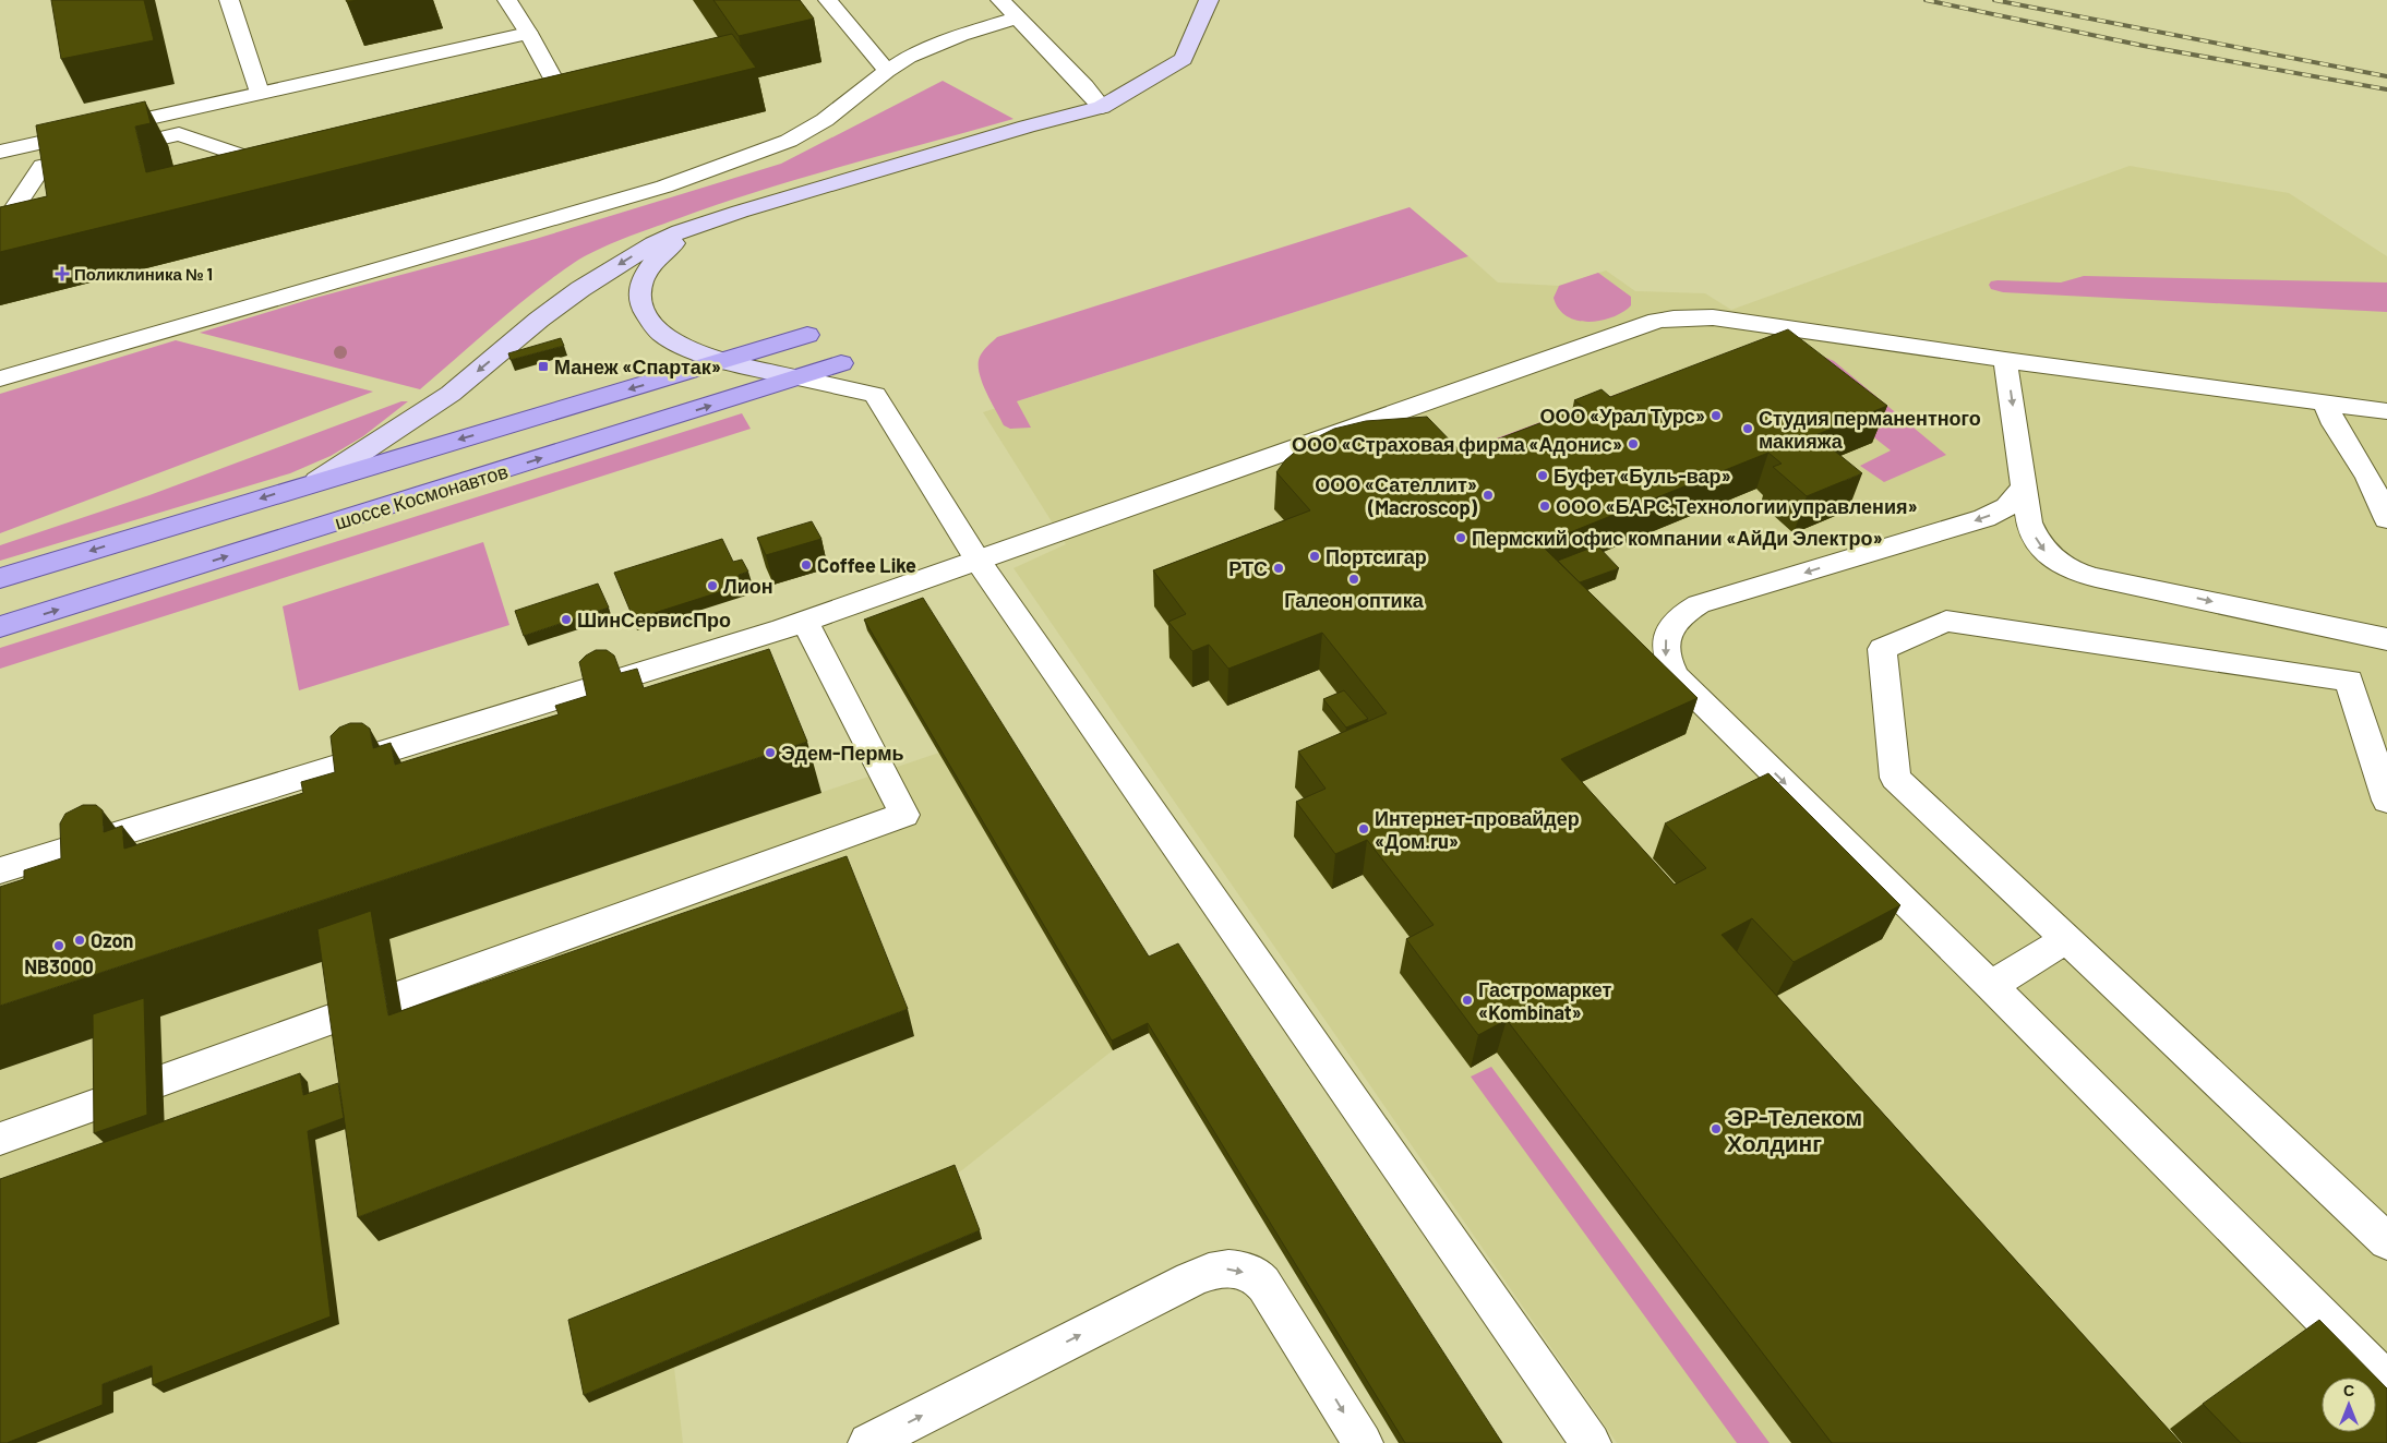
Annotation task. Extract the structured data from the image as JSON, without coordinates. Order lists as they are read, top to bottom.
{
  "streets": {
    "main road": ["шоссе Космонавтов"]
  },
  "places": {
    "health": ["Поликлиника № 1"],
    "transit": ["Манеж «Спартак»"],
    "other": [
      "ООО «Урал Турс»",
      "Студия перманентного макияжа",
      "ООО «Страховая фирма «Адонис»",
      "Буфет «Буль-вар»",
      "ООО «Сателлит» (Macroscop)",
      "ООО «БАРС.Технологии управления»",
      "Пермский офис компании «АйДи Электро»",
      "Портсигар",
      "Coffee Like",
      "РТС",
      "Галеон оптика",
      "Лион",
      "ШинСервисПро",
      "Эдем-Пермь",
      "Интернет-провайдер «Дом.ru»",
      "Ozon",
      "NB3000",
      "Гастромаркет «Kombinat»",
      "ЭР-Телеком Холдинг"
    ]
  },
  "north": "top"
}
